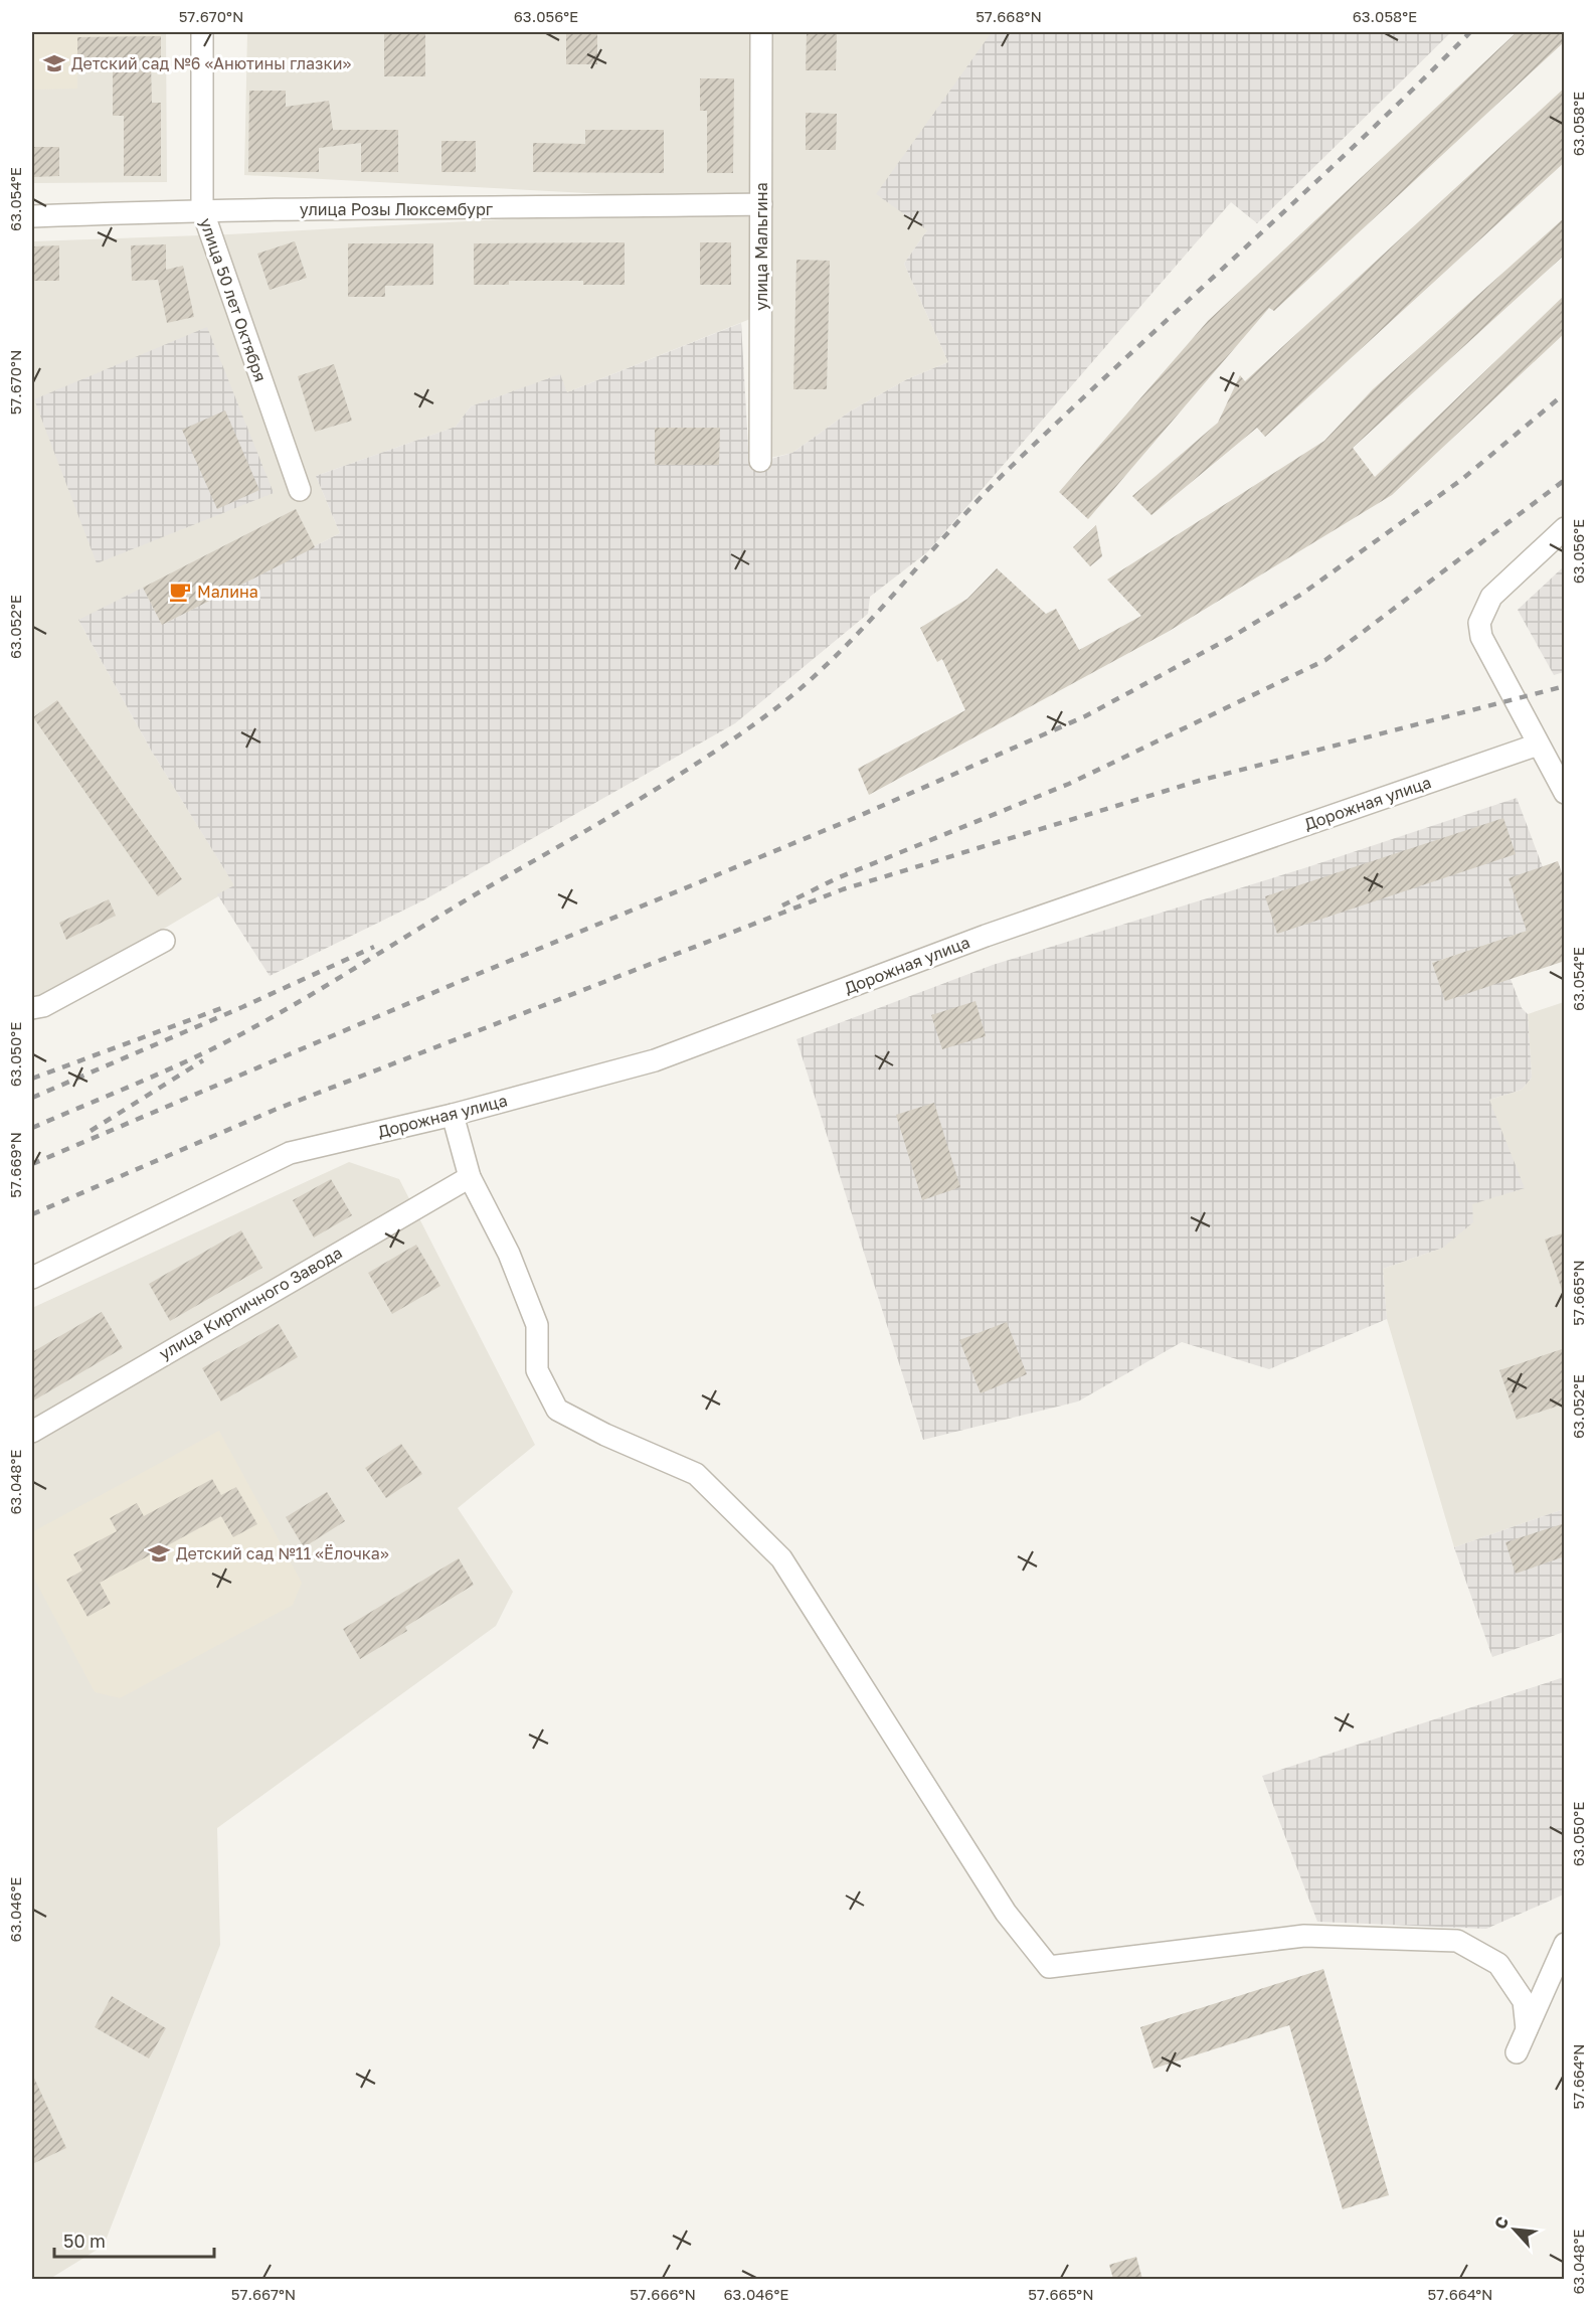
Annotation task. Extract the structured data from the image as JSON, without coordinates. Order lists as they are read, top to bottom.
{
  "streets": {
    "street": [
      "улица Розы Люксембург",
      "улица Мальгина",
      "улица 50 лет Октября",
      "Дорожная улица",
      "улица Кирпичного Завода"
    ]
  },
  "crossings": [
    ["улица Розы Люксембург", "улица Мальгина"],
    ["улица Розы Люксембург", "улица 50 лет Октября"]
  ],
  "places": {
    "school or university": ["Детский сад №6 «Анютины глазки»", "Детский сад №11 «Ёлочка»"],
    "cafe": ["Малина"]
  },
  "scale_bar": "50 m",
  "north": "top left",
  "coordinates": [
    "57.670°N",
    "63.056°E",
    "57.668°N",
    "63.058°E",
    "63.054°E",
    "63.052°E",
    "63.050°E",
    "57.669°N",
    "57.665°N",
    "63.048°E",
    "63.046°E",
    "57.664°N",
    "57.667°N",
    "57.666°N"
  ]
}
